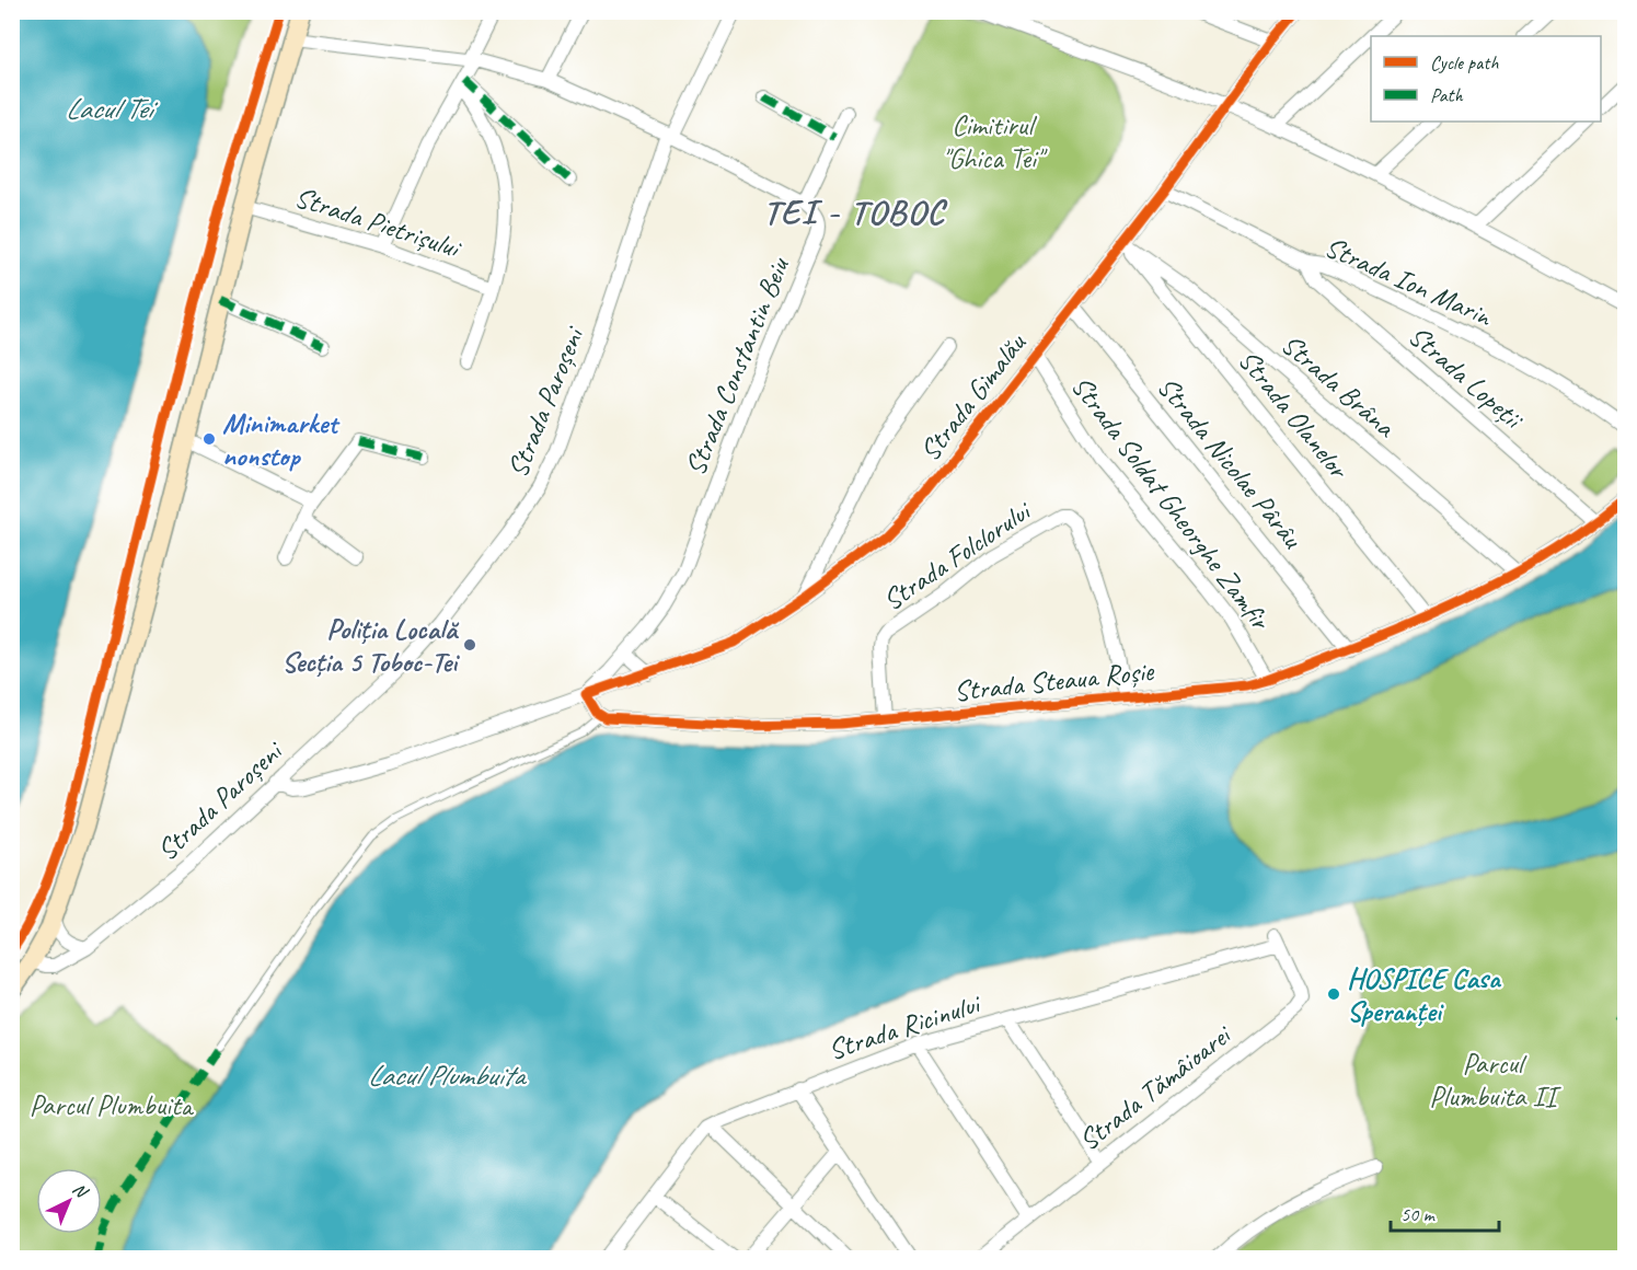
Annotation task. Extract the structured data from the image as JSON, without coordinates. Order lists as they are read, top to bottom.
{
  "streets": {
    "street": [
      "Strada Pietrișului",
      "Strada Ion Marin",
      "Strada Constantin Beiu",
      "Strada Lopeții",
      "Strada Brâna",
      "Strada Gimalău",
      "Strada Paroșeni",
      "Strada Olanelor",
      "Strada Nicolae Pârâu",
      "Strada Soldat Gheorghe Zamfir",
      "Strada Folclorului",
      "Strada Steaua Roșie",
      "Strada Ricinului",
      "Strada Tămâioarei"
    ]
  },
  "crossings": [
    ["Strada Ion Marin", "Strada Lopeții"],
    ["Strada Ion Marin", "Strada Gimalău"],
    ["Strada Constantin Beiu", "Strada Gimalău"],
    ["Strada Constantin Beiu", "Strada Paroșeni"],
    ["Strada Lopeții", "Strada Steaua Roșie"],
    ["Strada Brâna", "Strada Gimalău"],
    ["Strada Brâna", "Strada Olanelor"],
    ["Strada Brâna", "Strada Steaua Roșie"],
    ["Strada Gimalău", "Strada Olanelor"],
    ["Strada Gimalău", "Strada Nicolae Pârâu"],
    ["Strada Gimalău", "Strada Soldat Gheorghe Zamfir"],
    ["Strada Olanelor", "Strada Steaua Roșie"],
    ["Strada Nicolae Pârâu", "Strada Steaua Roșie"],
    ["Strada Soldat Gheorghe Zamfir", "Strada Steaua Roșie"],
    ["Strada Folclorului", "Strada Steaua Roșie"],
    ["Strada Ricinului", "Strada Tămâioarei"]
  ],
  "districts": ["TEI - TOBOC"],
  "water": ["Lacul Tei", "Lacul Plumbuita"],
  "parks": ["Cimitirul \"Ghica Tei\"", "Parcul Plumbuita II", "Parcul Plumbuita"],
  "places": ["Minimarket nonstop", "Poliția Locală Secția 5 Toboc-Tei", "HOSPICE Casa Speranței"],
  "legend": ["Cycle path", "Path"],
  "scale_bar": "50 m",
  "north": "top right"
}
